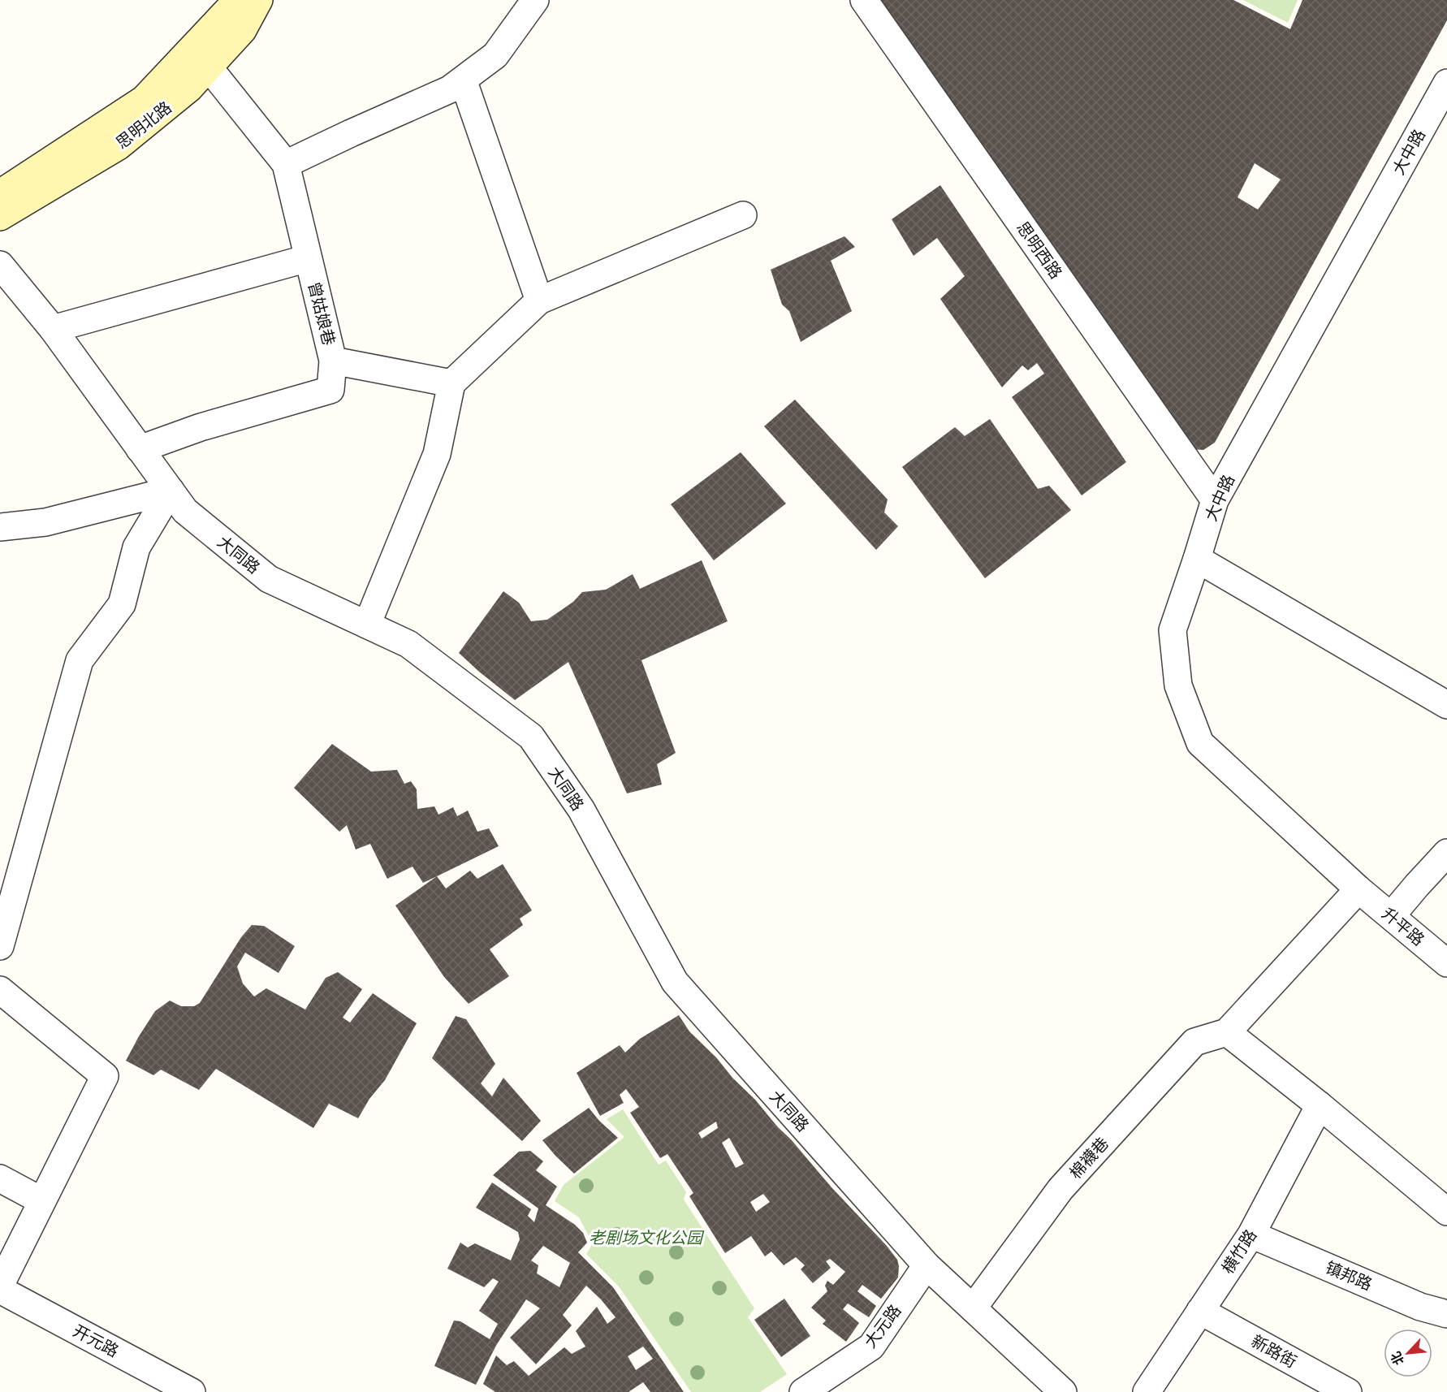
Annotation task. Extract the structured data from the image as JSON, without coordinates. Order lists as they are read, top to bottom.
{
  "streets": {
    "main road": ["思明北路"],
    "street": [
      "大中路",
      "思明西路",
      "曾姑娘巷",
      "大同路",
      "升平路",
      "棉襪巷",
      "横竹路",
      "镇邦路",
      "大元路",
      "开元路",
      "新路街"
    ]
  },
  "crossings": [
    ["思明北路", "曾姑娘巷"],
    ["大中路", "思明西路"],
    ["大中路", "升平路"],
    ["曾姑娘巷", "大同路"],
    ["大同路", "棉襪巷"],
    ["大同路", "大元路"],
    ["横竹路", "镇邦路"],
    ["横竹路", "新路街"]
  ],
  "parks": ["老剧场文化公园"],
  "north": "bottom left"
}
